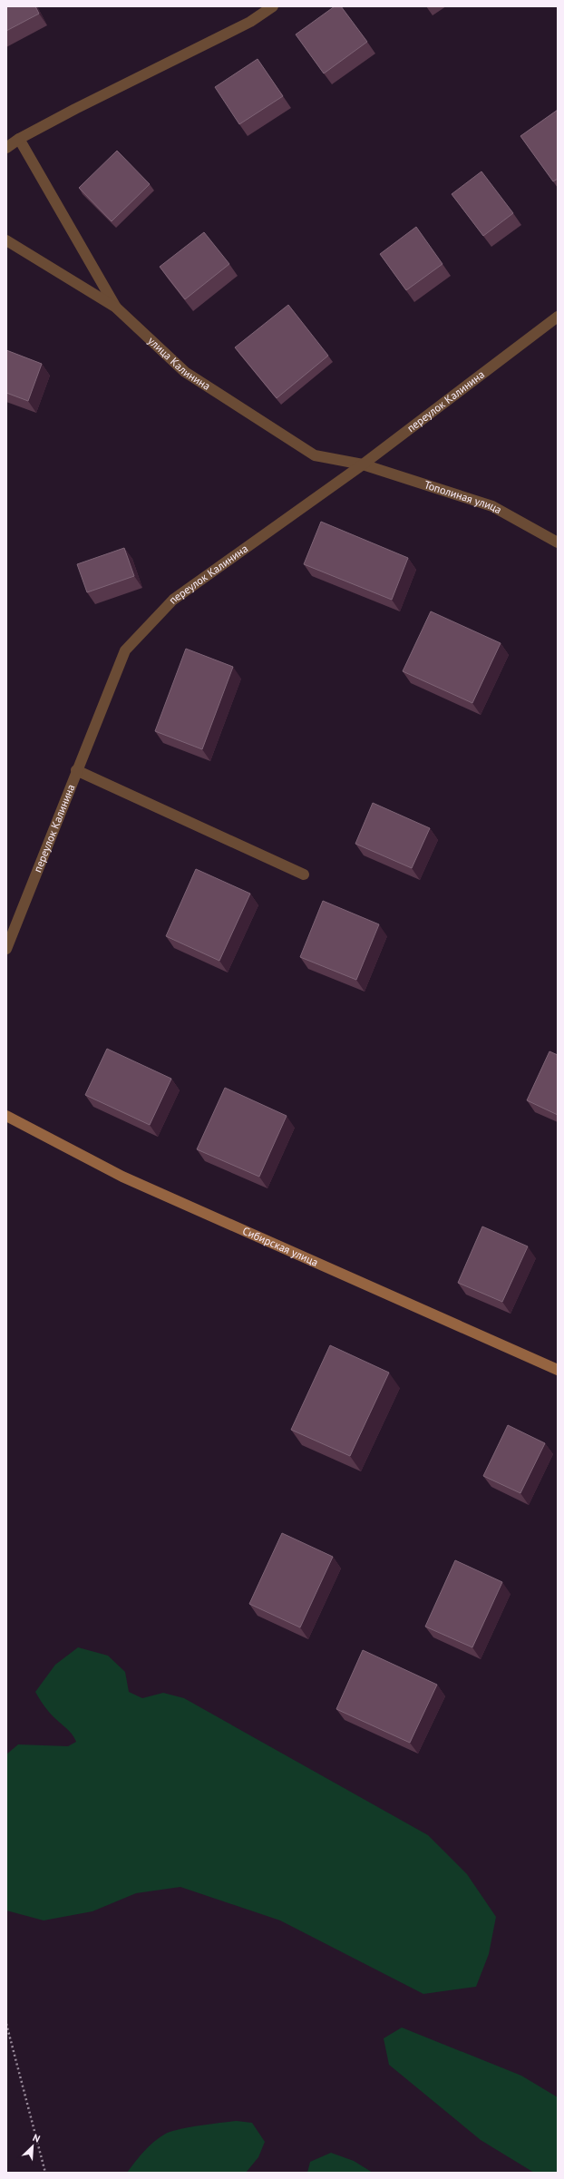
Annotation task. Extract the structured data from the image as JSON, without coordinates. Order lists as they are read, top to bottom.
{
  "streets": {
    "street": [
      "улица Калинина",
      "переулок Калинина",
      "Тополиная улица",
      "Сибирская улица"
    ]
  },
  "crossings": [
    ["улица Калинина", "переулок Калинина"],
    ["улица Калинина", "Тополиная улица"],
    ["переулок Калинина", "Тополиная улица"]
  ],
  "north": "top right"
}
